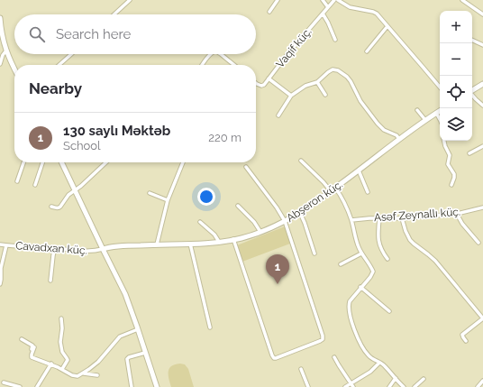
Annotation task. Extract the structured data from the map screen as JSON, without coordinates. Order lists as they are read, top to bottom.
{
  "streets": {
    "main road": ["Abşeron küç."],
    "street": ["Vaqif küç.", "Asəf Zeynallı küç.", "Cavadxan küç."]
  },
  "crossings": [
    ["Abşeron küç.", "Cavadxan küç."]
  ],
  "page": {
    "map_buttons": ["+", "−"],
    "search": "Search here",
    "heading": "Nearby",
    "list": [
      {
        "mark": "1",
        "name": "130 saylı Məktəb",
        "note": "School",
        "value": "220 m"
      }
    ],
    "pins": "1"
  }
}
